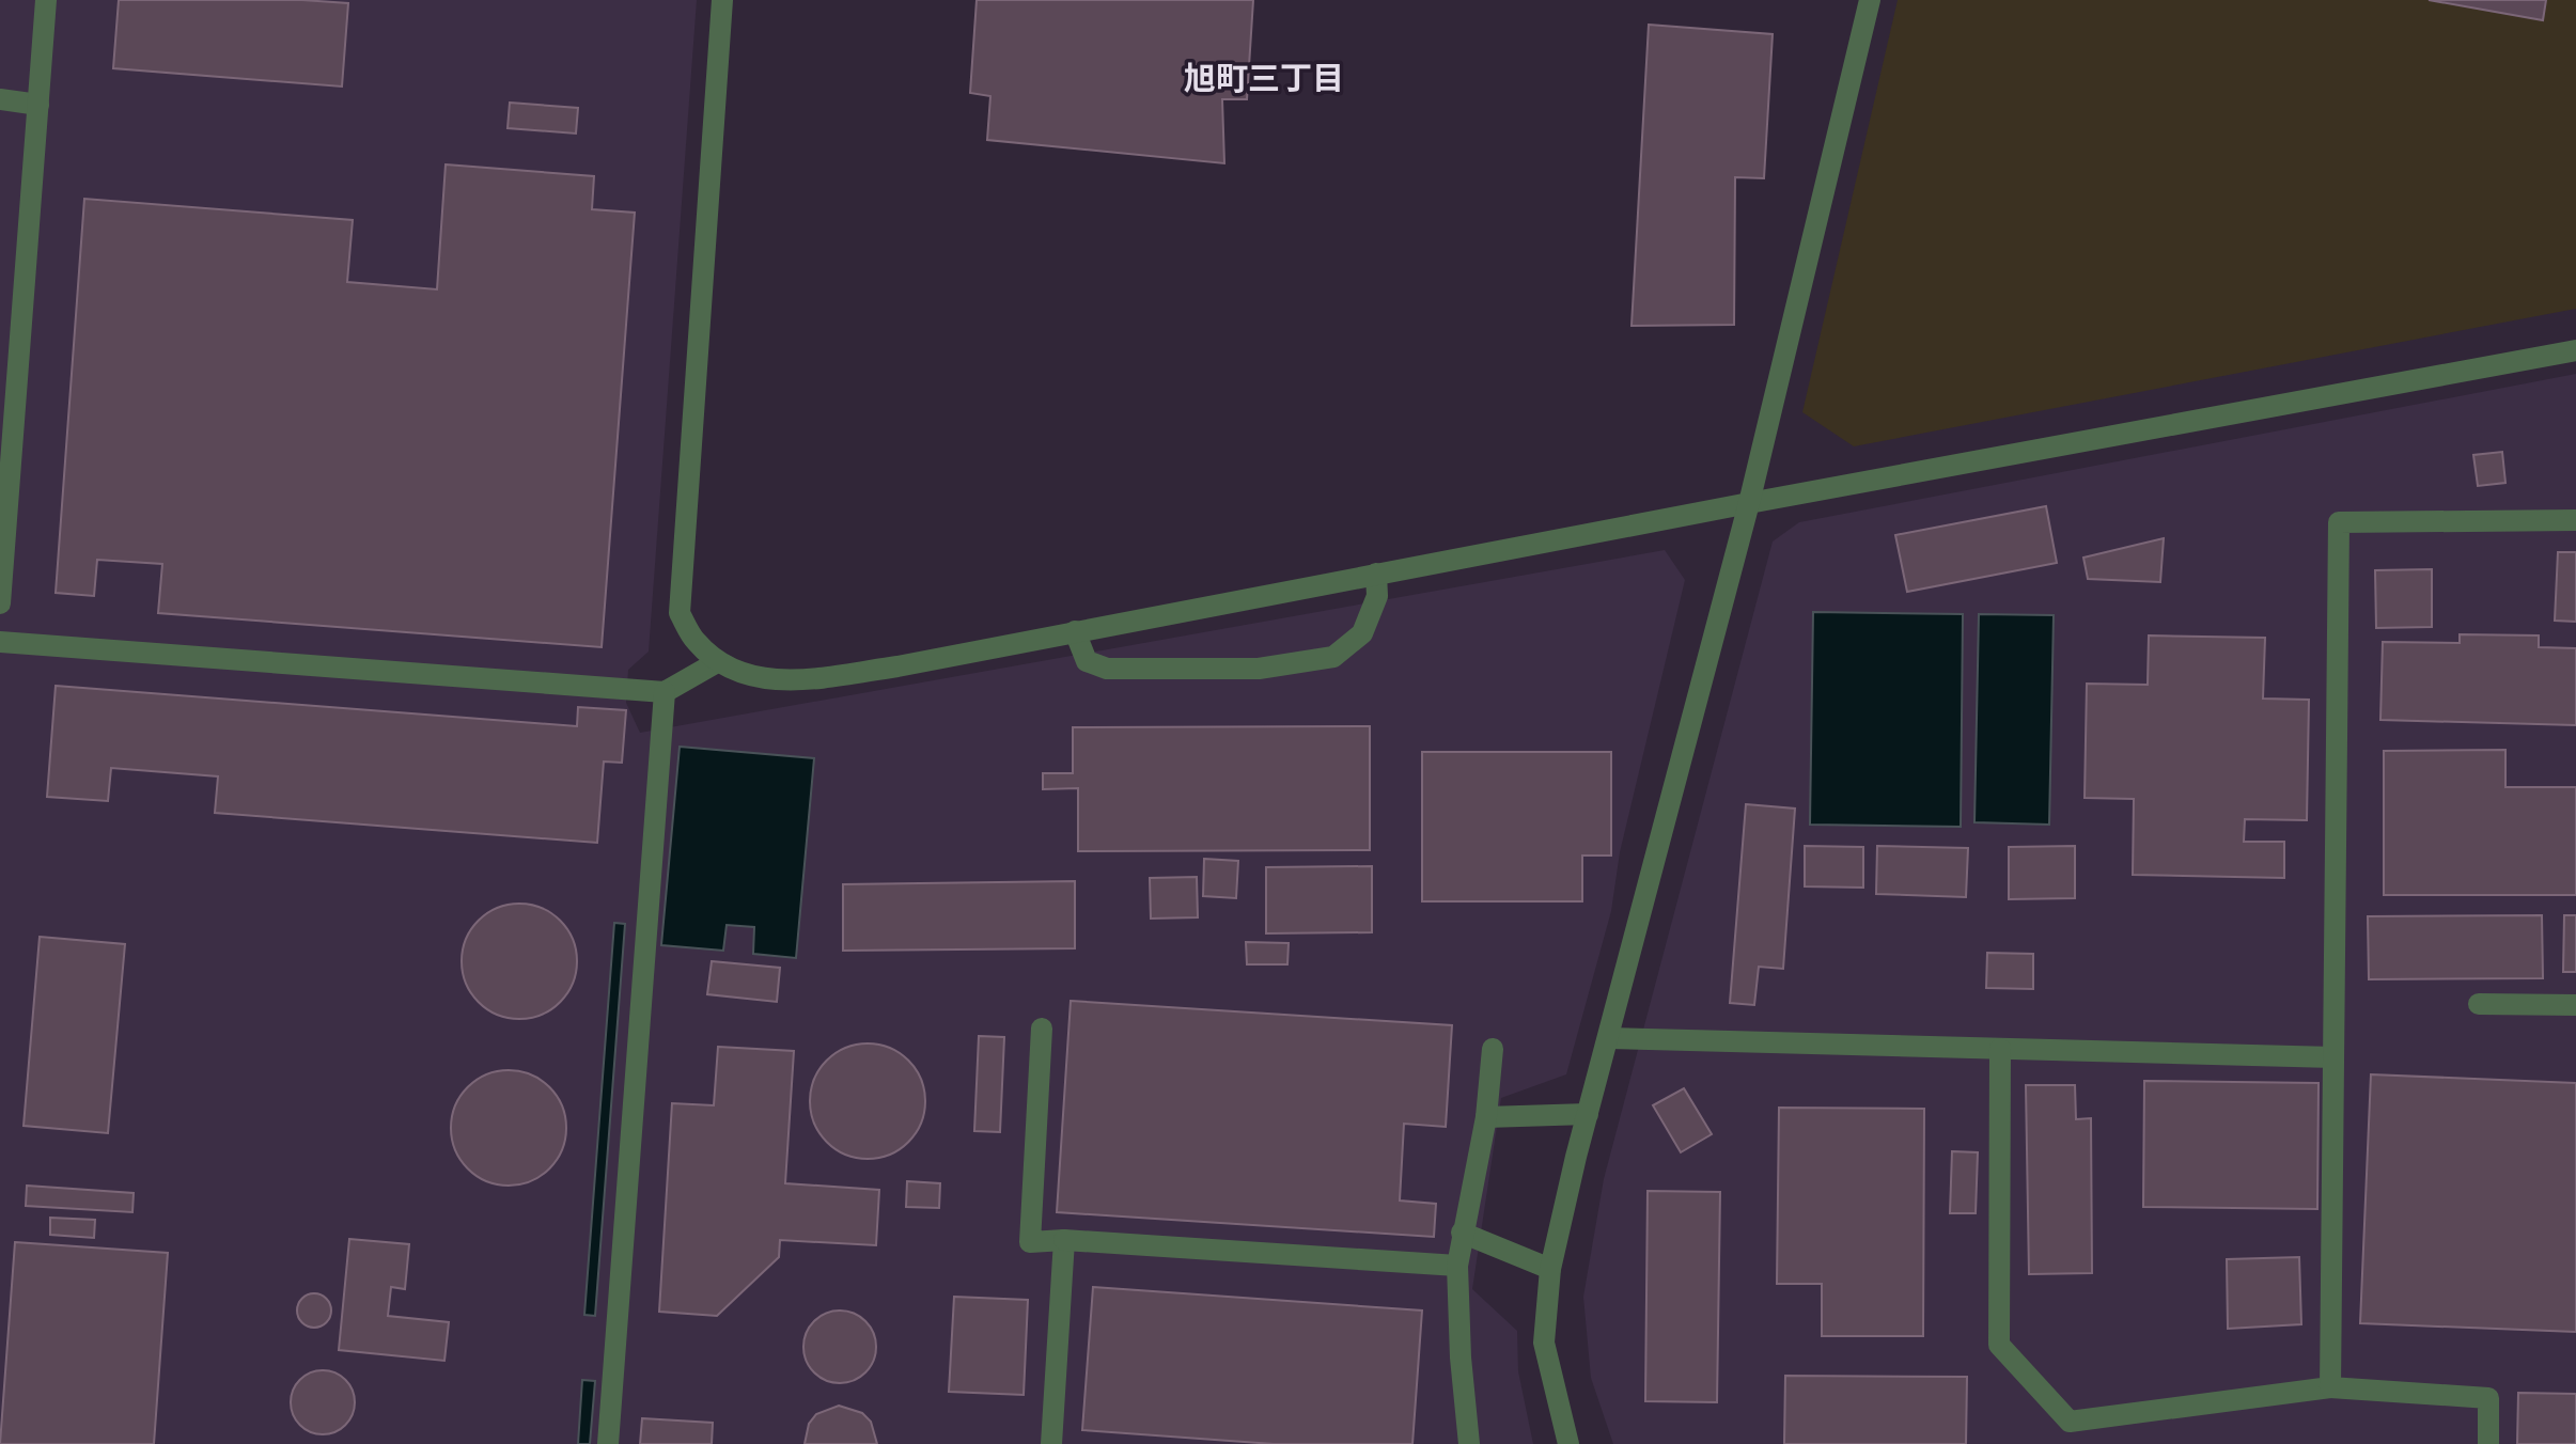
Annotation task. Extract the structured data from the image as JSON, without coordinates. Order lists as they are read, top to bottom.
{
  "districts": ["旭町三丁目"]
}
